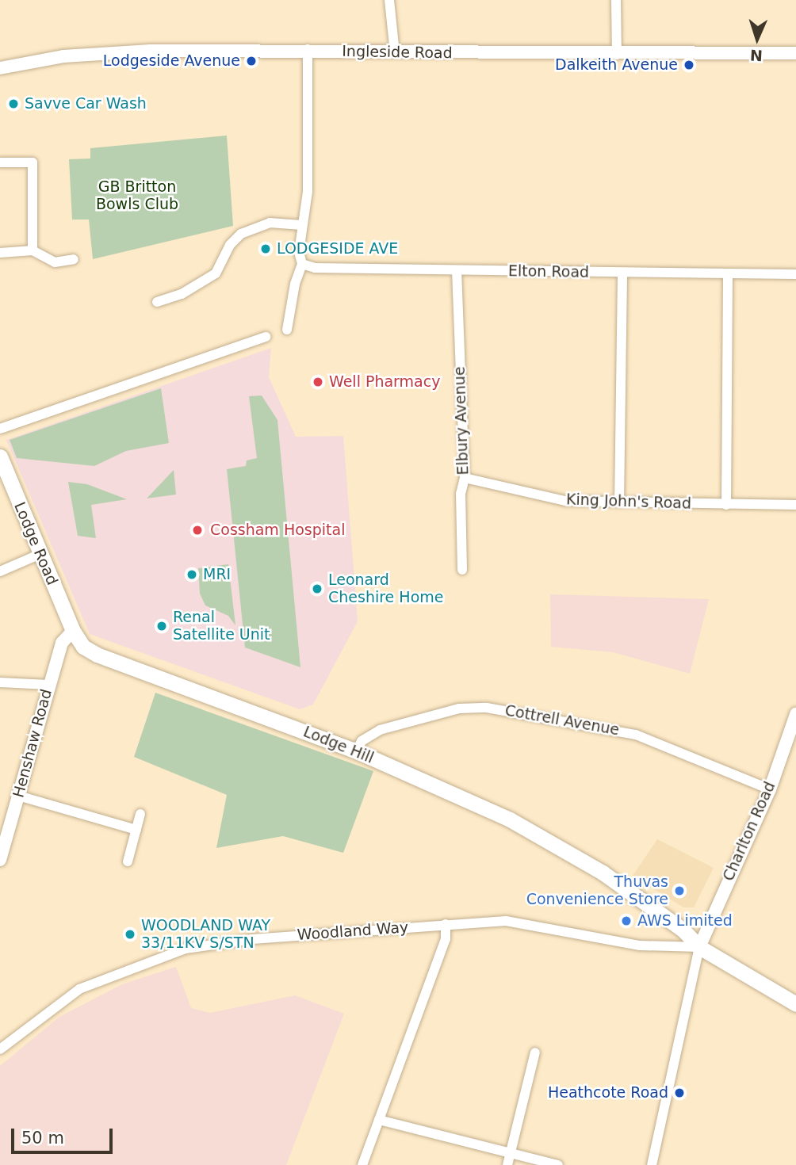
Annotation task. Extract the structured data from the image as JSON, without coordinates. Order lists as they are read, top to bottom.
{
  "streets": {
    "main road": ["Lodge Road", "Lodge Hill"],
    "street": [
      "Ingleside Road",
      "Elton Road",
      "Elbury Avenue",
      "King John's Road",
      "Cottrell Avenue",
      "Henshaw Road",
      "Charlton Road",
      "Woodland Way"
    ]
  },
  "crossings": [
    ["Elton Road", "Elbury Avenue"],
    ["Elbury Avenue", "King John's Road"],
    ["Lodge Road", "Henshaw Road"],
    ["Lodge Road", "Lodge Hill"],
    ["Cottrell Avenue", "Lodge Hill"],
    ["Cottrell Avenue", "Charlton Road"],
    ["Henshaw Road", "Lodge Hill"],
    ["Lodge Hill", "Charlton Road"],
    ["Lodge Hill", "Woodland Way"],
    ["Charlton Road", "Woodland Way"]
  ],
  "parks": ["GB Britton Bowls Club"],
  "places": [
    "Lodgeside Avenue",
    "Dalkeith Avenue",
    "Savve Car Wash",
    "LODGESIDE AVE",
    "Well Pharmacy",
    "Cossham Hospital",
    "MRI",
    "Leonard Cheshire Home",
    "Renal Satellite Unit",
    "Thuvas Convenience Store",
    "AWS Limited",
    "WOODLAND WAY 33/11KV S/STN",
    "Heathcote Road"
  ],
  "scale_bar": "50 m",
  "north": "bottom"
}
